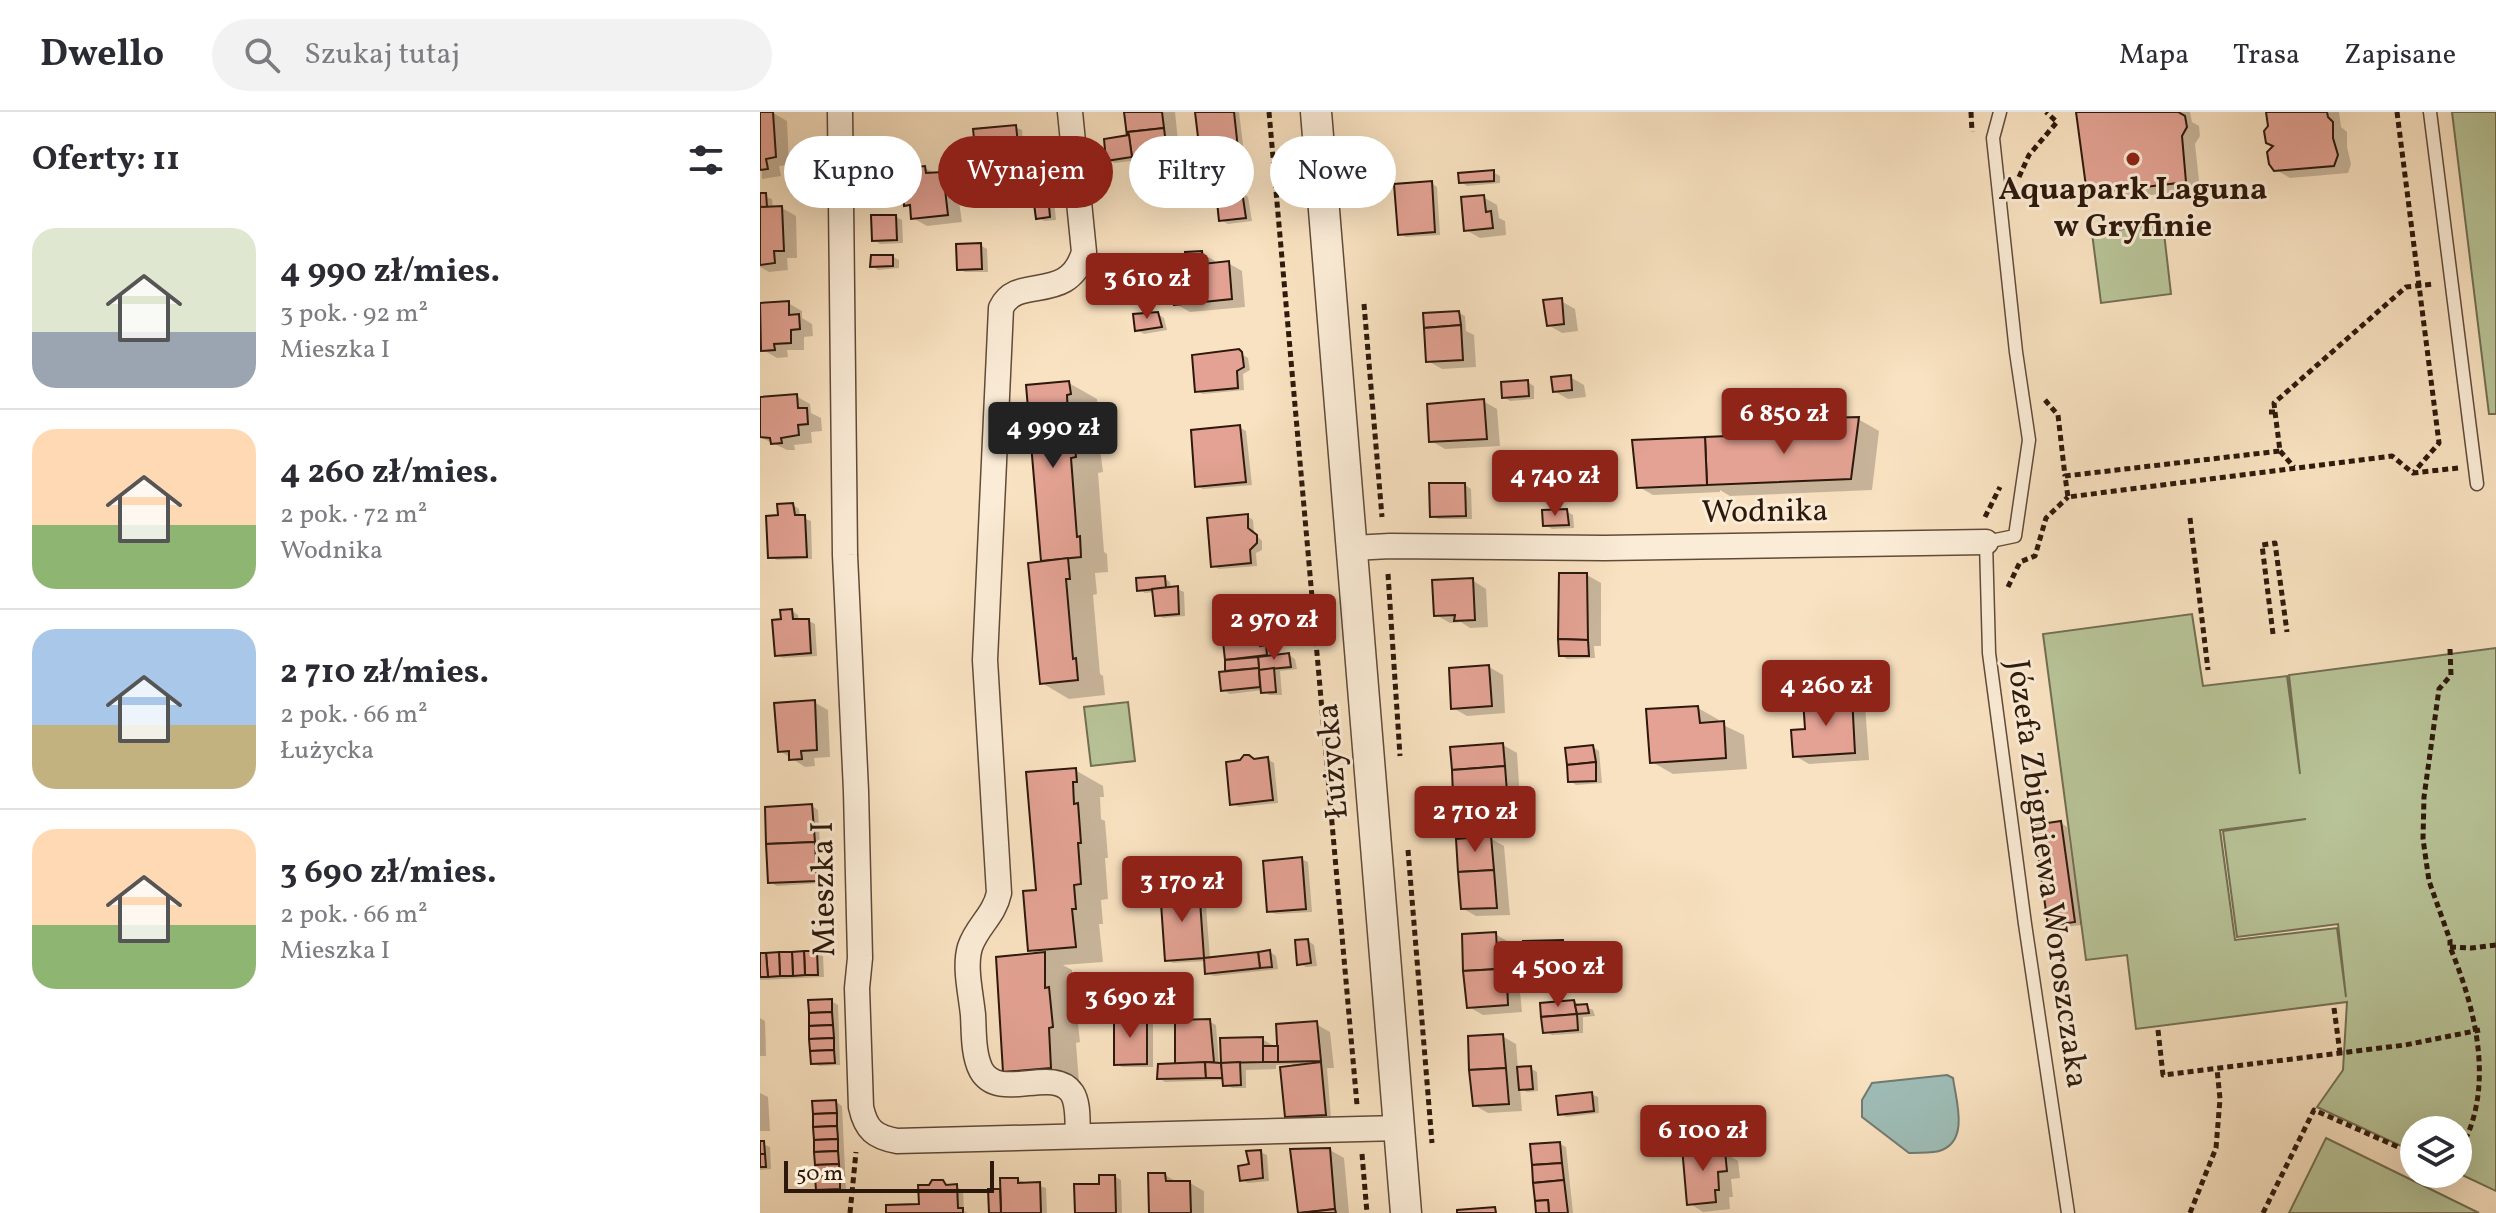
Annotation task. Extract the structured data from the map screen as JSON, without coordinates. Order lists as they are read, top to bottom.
{
  "streets": {
    "street": ["Wodnika", "Łużycka", "Mieszka I"],
    "lane": ["Józefa Zbigniewa Woroszczaka"]
  },
  "crossings": [
    ["Wodnika", "Łużycka"],
    ["Wodnika", "Józefa Zbigniewa Woroszczaka"],
    ["Łużycka", "Mieszka I"]
  ],
  "places": ["Aquapark Laguna w Gryfinie"],
  "scale_bar": "50 m",
  "page": {
    "header": "Dwello",
    "search": "Szukaj tutaj",
    "nav": ["Mapa", "Trasa", "Zapisane"],
    "heading": "Oferty: 11",
    "chip": [
      "Kupno",
      "Wynajem",
      "Filtry",
      "Nowe"
    ],
    "list": [
      {
        "name": "4 990 zł/mies.",
        "note": "3 pok. · 92 m² · Mieszka I"
      },
      {
        "name": "4 260 zł/mies.",
        "note": "2 pok. · 72 m² · Wodnika"
      },
      {
        "name": "2 710 zł/mies.",
        "note": "2 pok. · 66 m² · Łużycka"
      },
      {
        "name": "3 690 zł/mies.",
        "note": "2 pok. · 66 m² · Mieszka I"
      }
    ],
    "price": [
      "3 610 zł",
      "6 850 zł",
      "4 990 zł",
      "4 740 zł",
      "2 970 zł",
      "4 260 zł",
      "2 710 zł",
      "3 170 zł",
      "4 500 zł",
      "3 690 zł",
      "6 100 zł"
    ],
    "scale": "50 m"
  }
}
